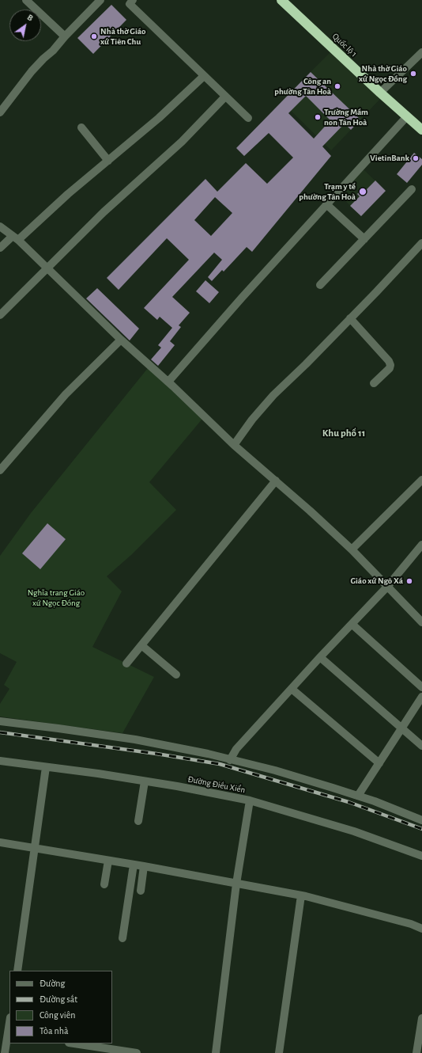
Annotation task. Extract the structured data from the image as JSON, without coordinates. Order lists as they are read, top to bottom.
{
  "streets": {
    "highway": ["Quốc lộ 1"],
    "street": ["Đường Điều Xiển"]
  },
  "districts": ["Khu phố 11"],
  "parks": ["Nghĩa trang Giáo xứ Ngọc Đồng"],
  "places": [
    "Nhà thờ Giáo xứ Tiên Chu",
    "Nhà thờ Giáo xứ Ngọc Đồng",
    "Công an phường Tân Hoà",
    "Trường Mầm non Tân Hoà",
    "VietinBank",
    "Trạm y tế phường Tân Hoà",
    "Giáo xứ Ngô Xá"
  ],
  "legend": [
    "Đường",
    "Đường sắt",
    "Công viên",
    "Tòa nhà"
  ],
  "north": "top right"
}
